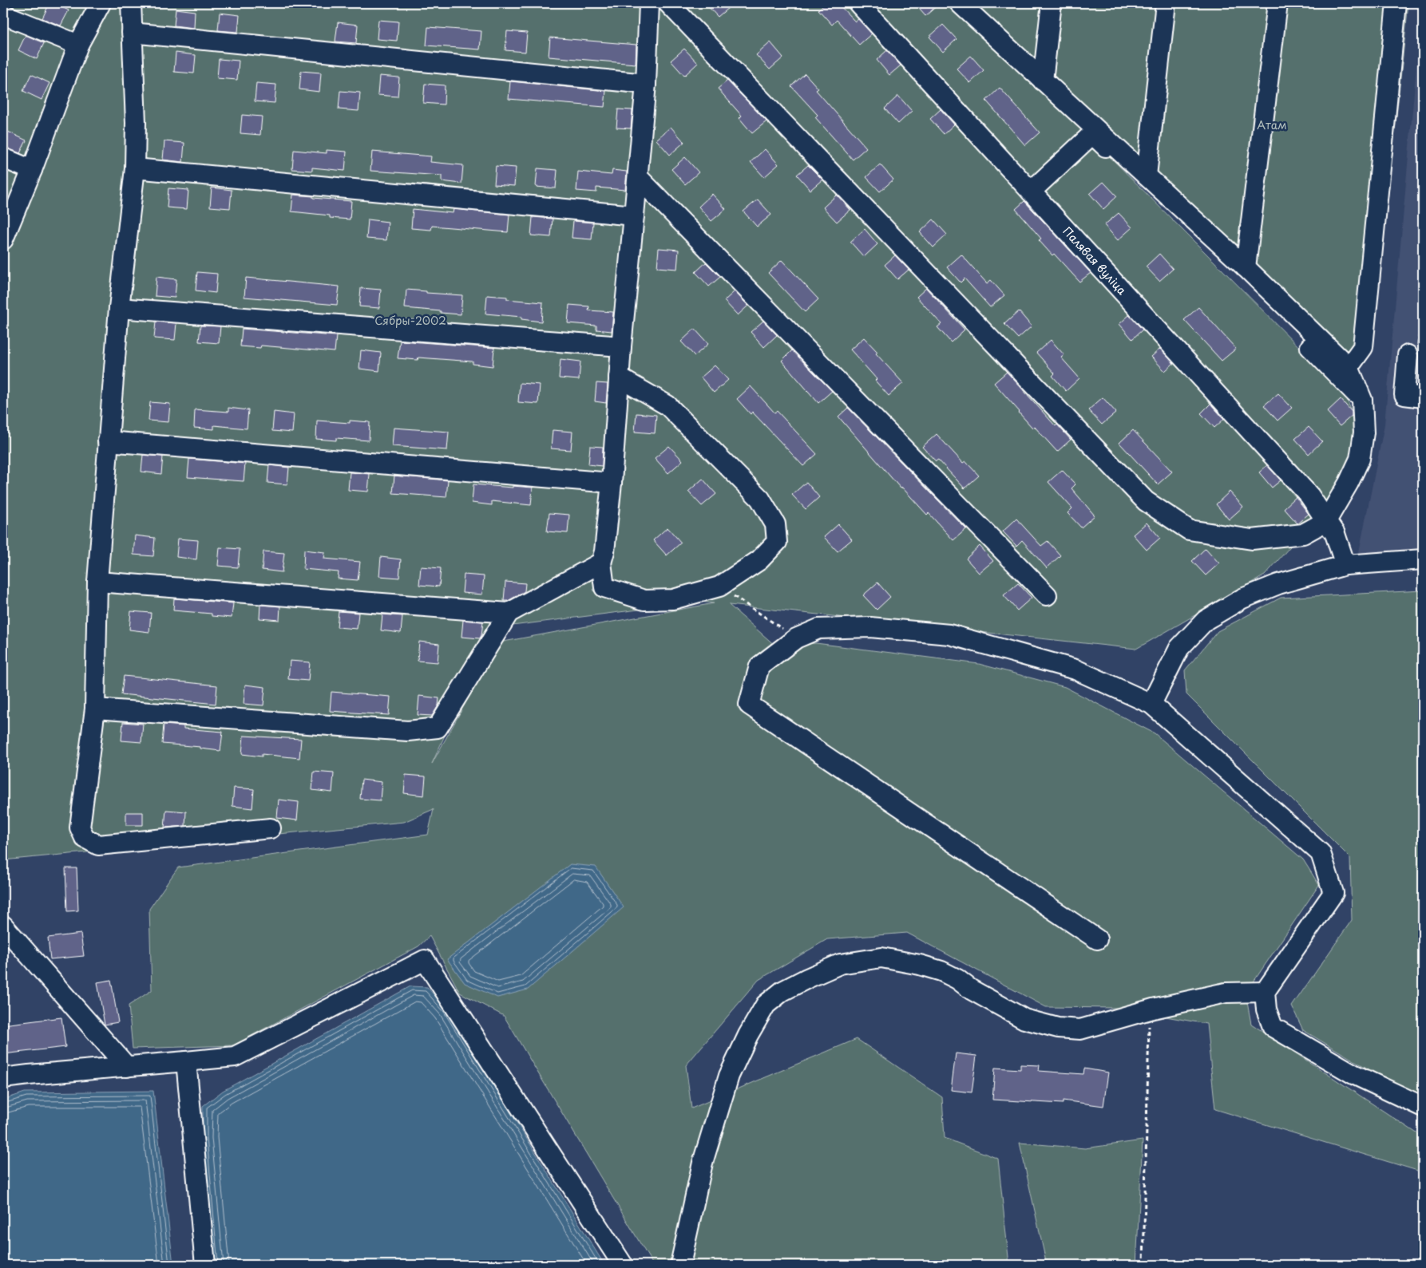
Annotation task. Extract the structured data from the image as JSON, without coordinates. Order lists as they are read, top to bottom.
{
  "streets": {
    "street": ["Палявая вуліца"]
  },
  "parks": ["Атам", "Сябры-2002"]
}
